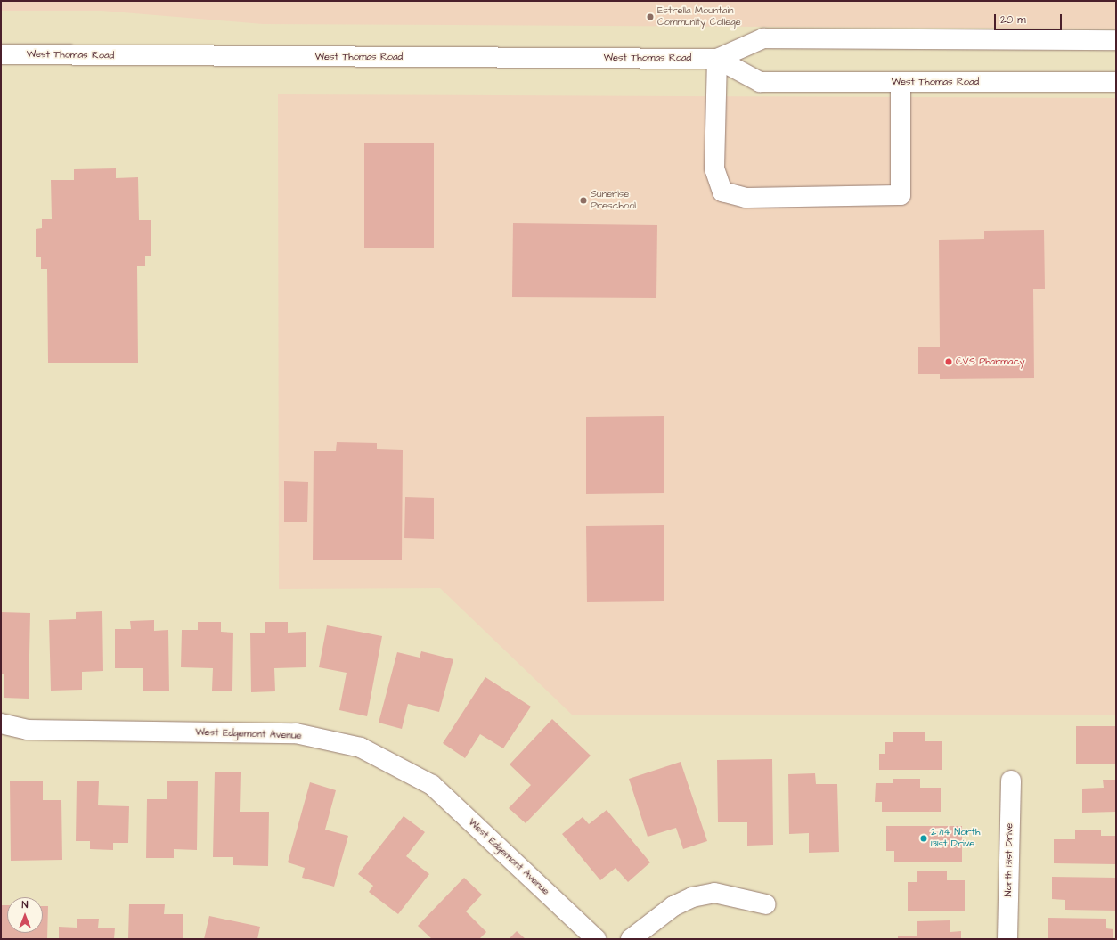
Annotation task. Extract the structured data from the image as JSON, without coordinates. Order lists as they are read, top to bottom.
{
  "streets": {
    "main road": ["West Thomas Road", "West Edgemont Avenue", "North 131st Drive"]
  },
  "places": [
    "Estrella Mountain Community College",
    "Sunerise Preschool",
    "CVS Pharmacy",
    "2714 North 131st Drive"
  ],
  "scale_bar": "20 m",
  "north": "top"
}
